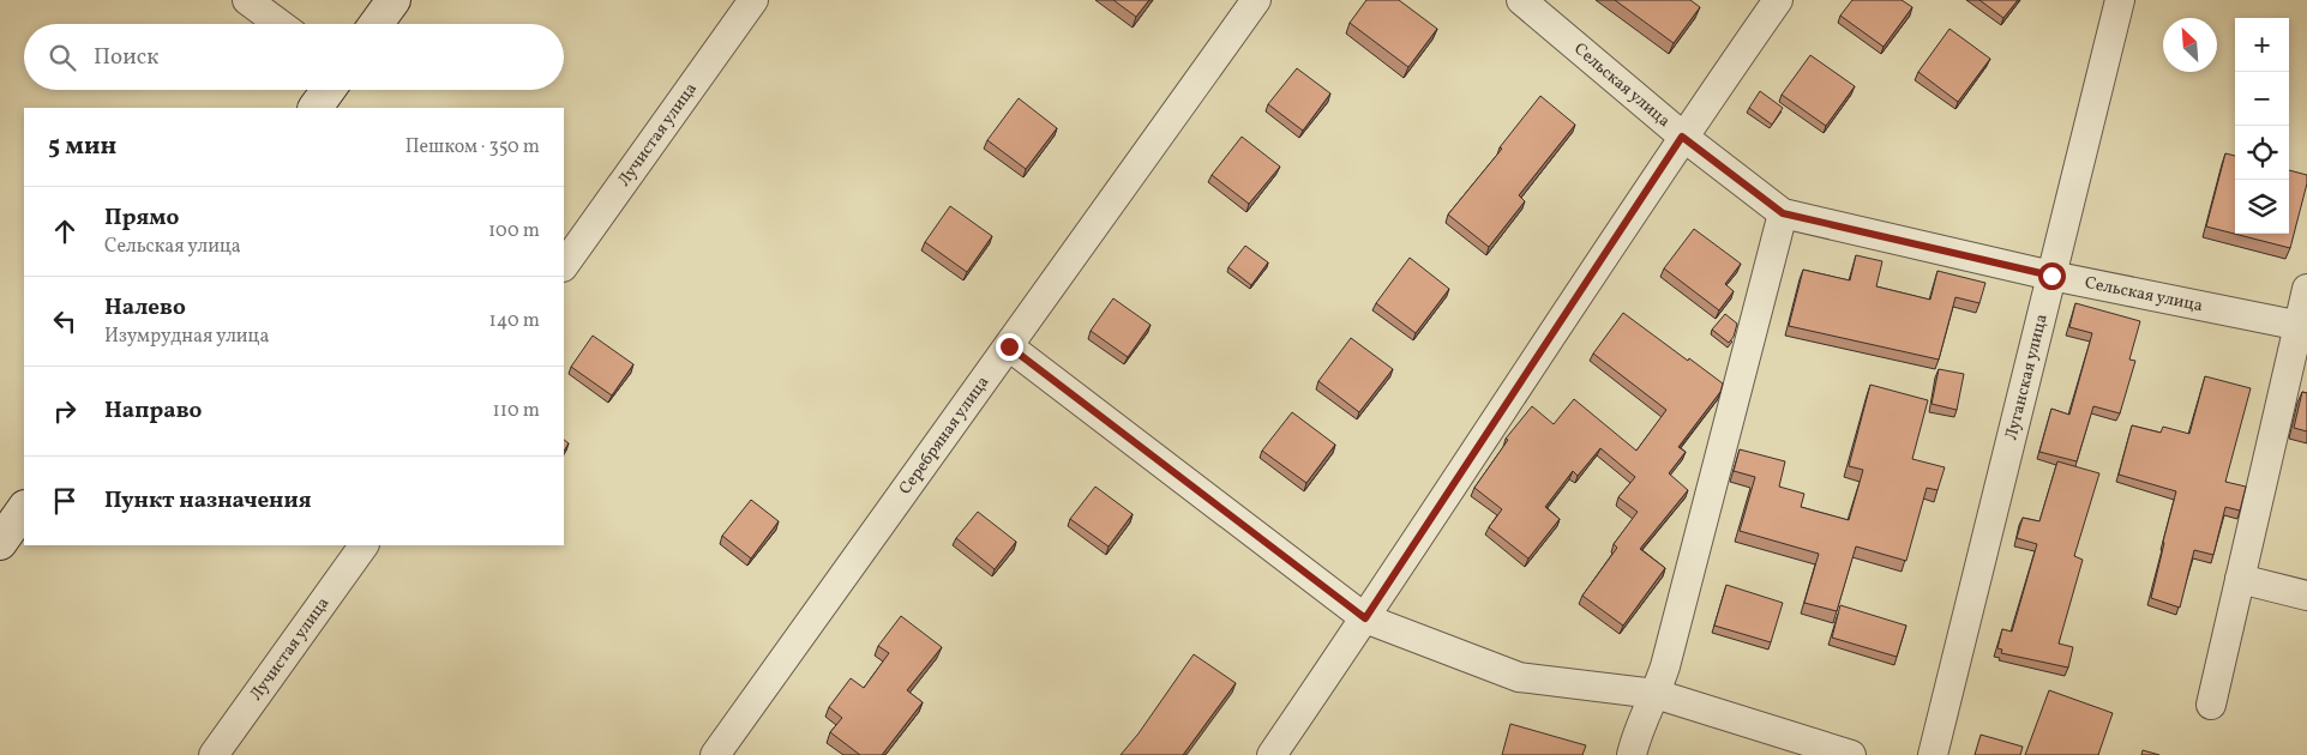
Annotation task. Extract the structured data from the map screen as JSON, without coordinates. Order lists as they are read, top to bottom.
{
  "streets": {
    "street": [
      "Сельская улица",
      "Лучистая улица",
      "Луганская улица",
      "Серебряная улица"
    ]
  },
  "crossings": [
    ["Сельская улица", "Луганская улица"]
  ],
  "north": "top left",
  "page": {
    "map_buttons": ["+", "−"],
    "search": "Поиск",
    "heading": ["5 мин", "Пешком · 350 m"],
    "list": [
      ["Прямо", "Сельская улица", "100 m"],
      ["Налево", "Изумрудная улица", "140 m"],
      ["Направо", "110 m"],
      "Пункт назначения"
    ]
  }
}
